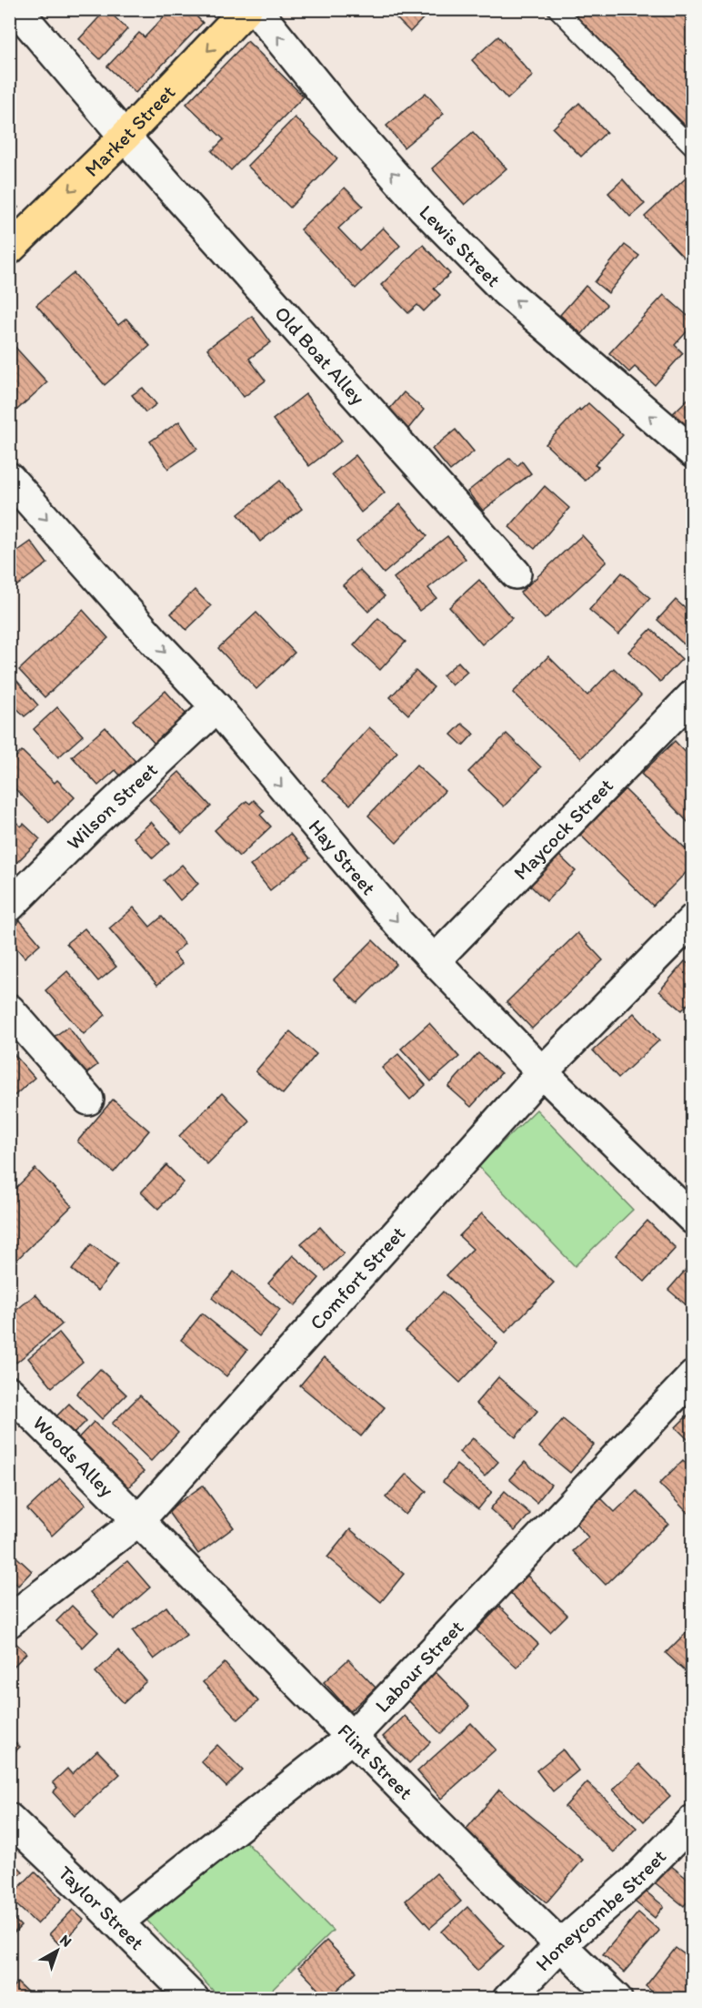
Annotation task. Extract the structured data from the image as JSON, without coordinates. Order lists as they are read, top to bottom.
{
  "streets": {
    "main road": ["Market Street"],
    "street": [
      "Lewis Street",
      "Old Boat Alley",
      "Wilson Street",
      "Maycock Street",
      "Hay Street",
      "Comfort Street",
      "Woods Alley",
      "Labour Street",
      "Flint Street",
      "Taylor Street",
      "Honeycombe Street"
    ]
  },
  "crossings": [
    ["Market Street", "Old Boat Alley"],
    ["Wilson Street", "Hay Street"],
    ["Maycock Street", "Hay Street"],
    ["Hay Street", "Comfort Street"],
    ["Comfort Street", "Woods Alley"],
    ["Comfort Street", "Flint Street"],
    ["Woods Alley", "Flint Street"],
    ["Labour Street", "Flint Street"],
    ["Labour Street", "Taylor Street"],
    ["Flint Street", "Honeycombe Street"]
  ],
  "one_way": ["Market Street", "Lewis Street", "Hay Street"],
  "north": "top right"
}
